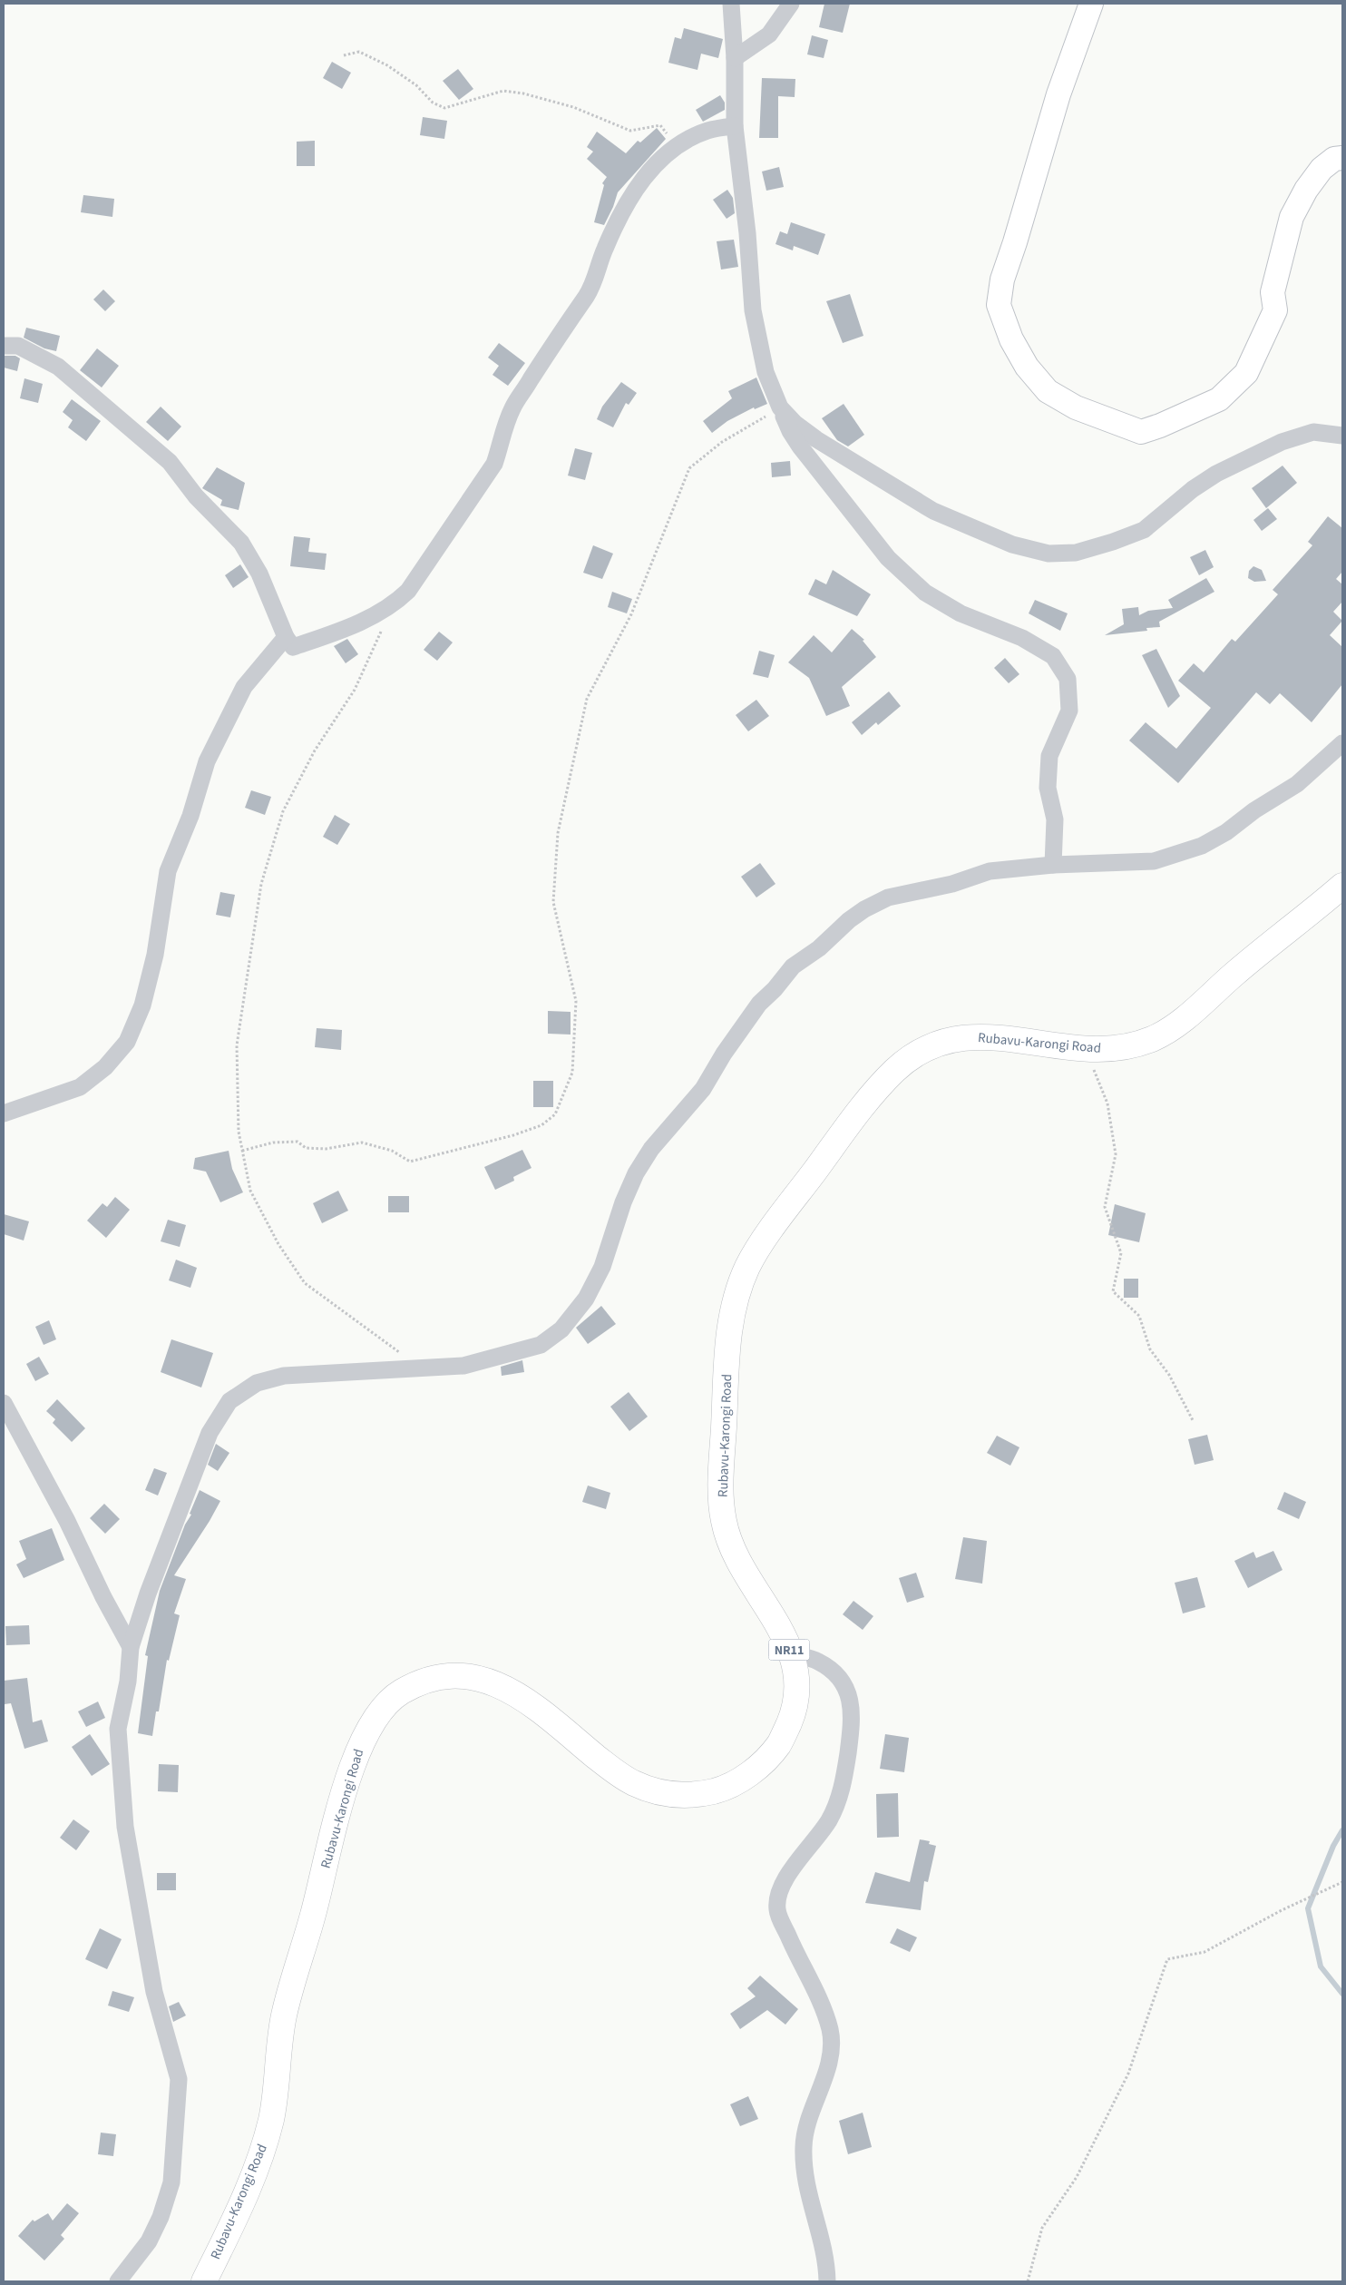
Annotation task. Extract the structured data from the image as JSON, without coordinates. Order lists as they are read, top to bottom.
{
  "streets": {
    "highway": ["Rubavu-Karongi Road", "NR11"]
  }
}
